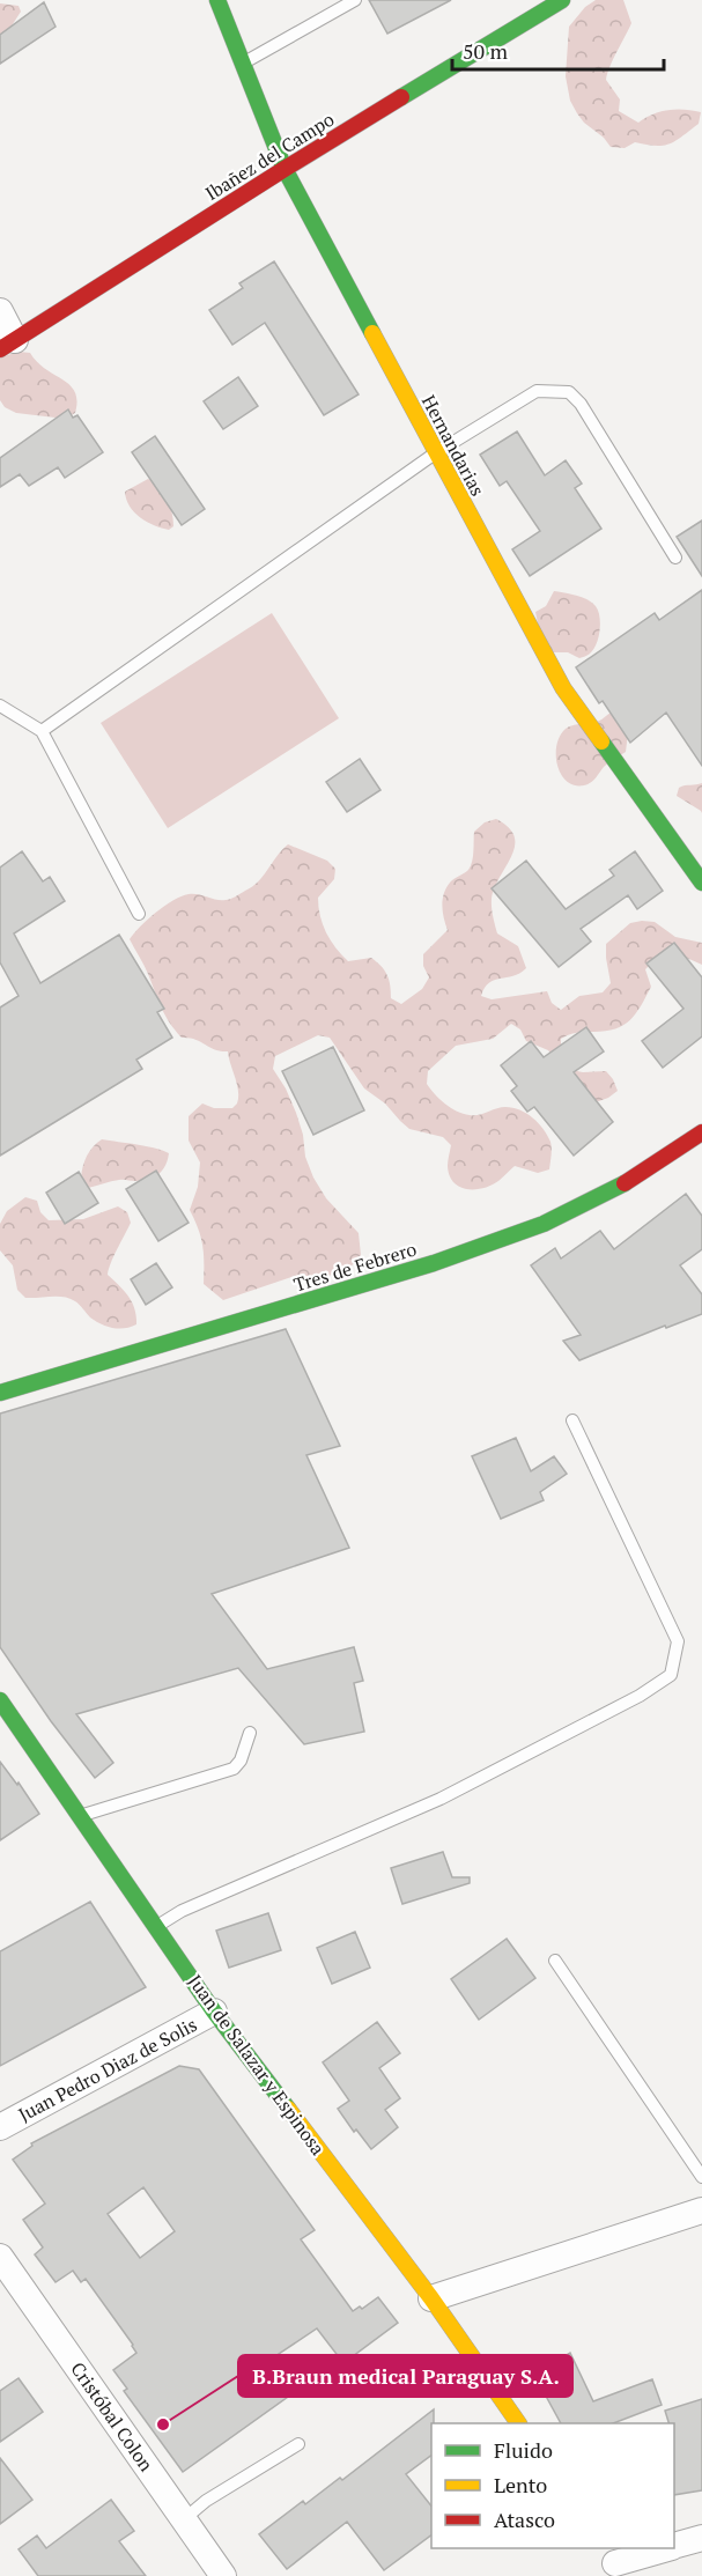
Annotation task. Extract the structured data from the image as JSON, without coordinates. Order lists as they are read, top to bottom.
{
  "streets": {
    "street": [
      "Ibañez del Campo",
      "Hernandarias",
      "Tres de Febrero",
      "Juan de Salazar y Espinosa",
      "Juan Pedro Diaz de Solis",
      "Cristóbal Colon"
    ]
  },
  "crossings": [
    ["Ibañez del Campo", "Hernandarias"],
    ["Juan de Salazar y Espinosa", "Juan Pedro Diaz de Solis"]
  ],
  "places": ["B.Braun medical Paraguay S.A."],
  "legend": ["Fluido", "Lento", "Atasco"],
  "scale_bar": "50 m"
}
